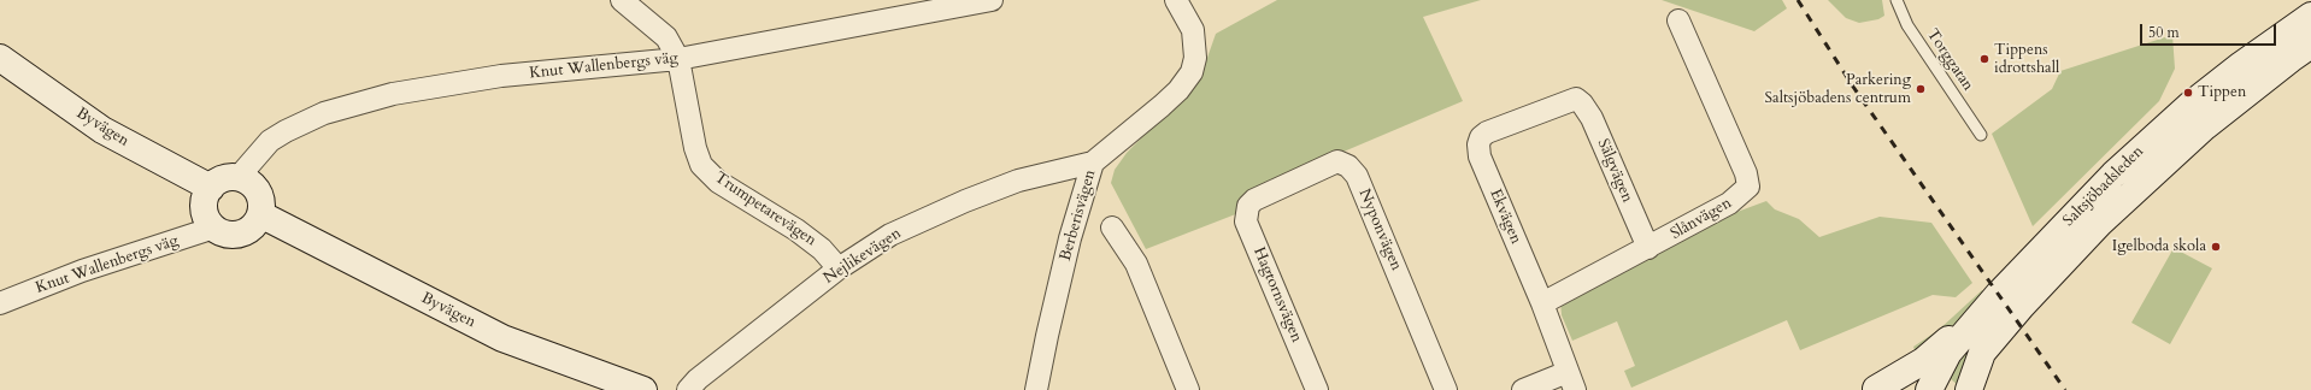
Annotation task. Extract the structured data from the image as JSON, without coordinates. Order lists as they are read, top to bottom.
{
  "streets": {
    "main road": ["Byvägen", "Saltsjöbadsleden"],
    "street": [
      "Knut Wallenbergs väg",
      "Sälgvägen",
      "Trumpetarevägen",
      "Berberisvägen",
      "Ekvägen",
      "Slånvägen",
      "Nyponvägen",
      "Nejlikevägen",
      "Hagtornsvägen"
    ],
    "lane": ["Torggatan"]
  },
  "crossings": [
    ["Knut Wallenbergs väg", "Byvägen"],
    ["Knut Wallenbergs väg", "Trumpetarevägen"],
    ["Sälgvägen", "Ekvägen"],
    ["Sälgvägen", "Slånvägen"],
    ["Trumpetarevägen", "Nejlikevägen"],
    ["Berberisvägen", "Nejlikevägen"],
    ["Ekvägen", "Slånvägen"],
    ["Nyponvägen", "Hagtornsvägen"]
  ],
  "places": [
    "Tippens idrottshall",
    "Parkering Saltsjöbadens centrum",
    "Tippen",
    "Igelboda skola"
  ],
  "scale_bar": "50 m"
}
